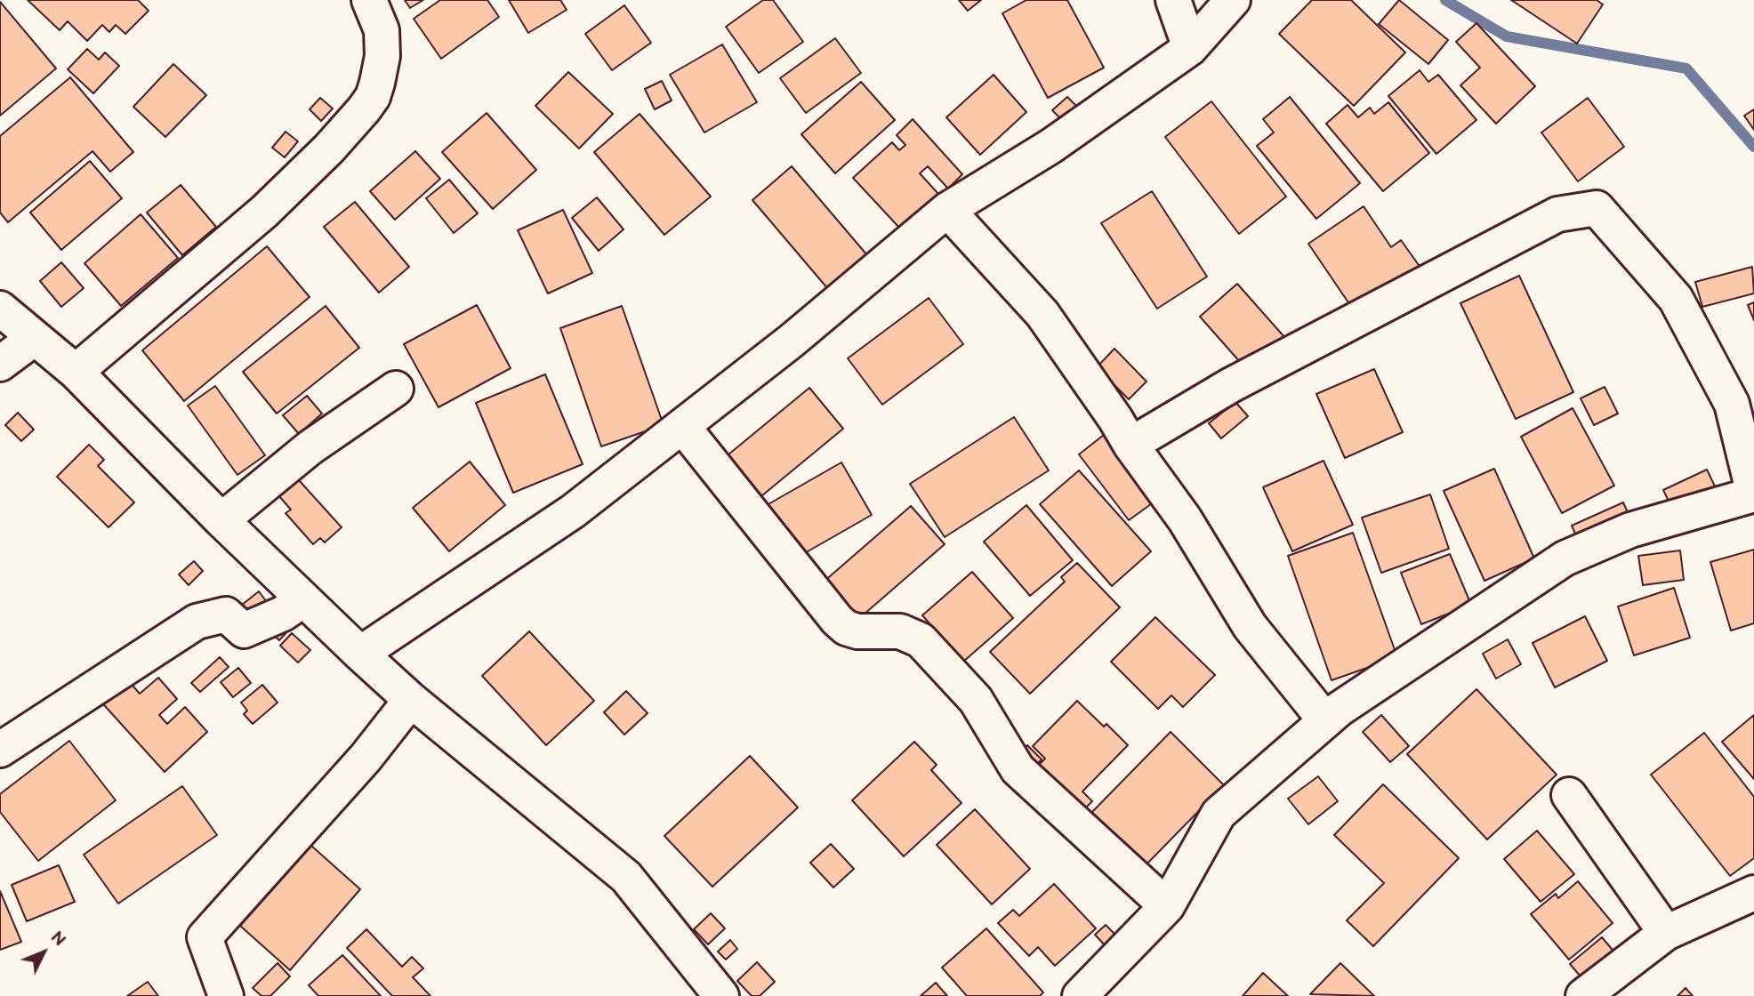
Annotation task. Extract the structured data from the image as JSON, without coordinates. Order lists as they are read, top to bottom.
{
  "north": "top right"
}
